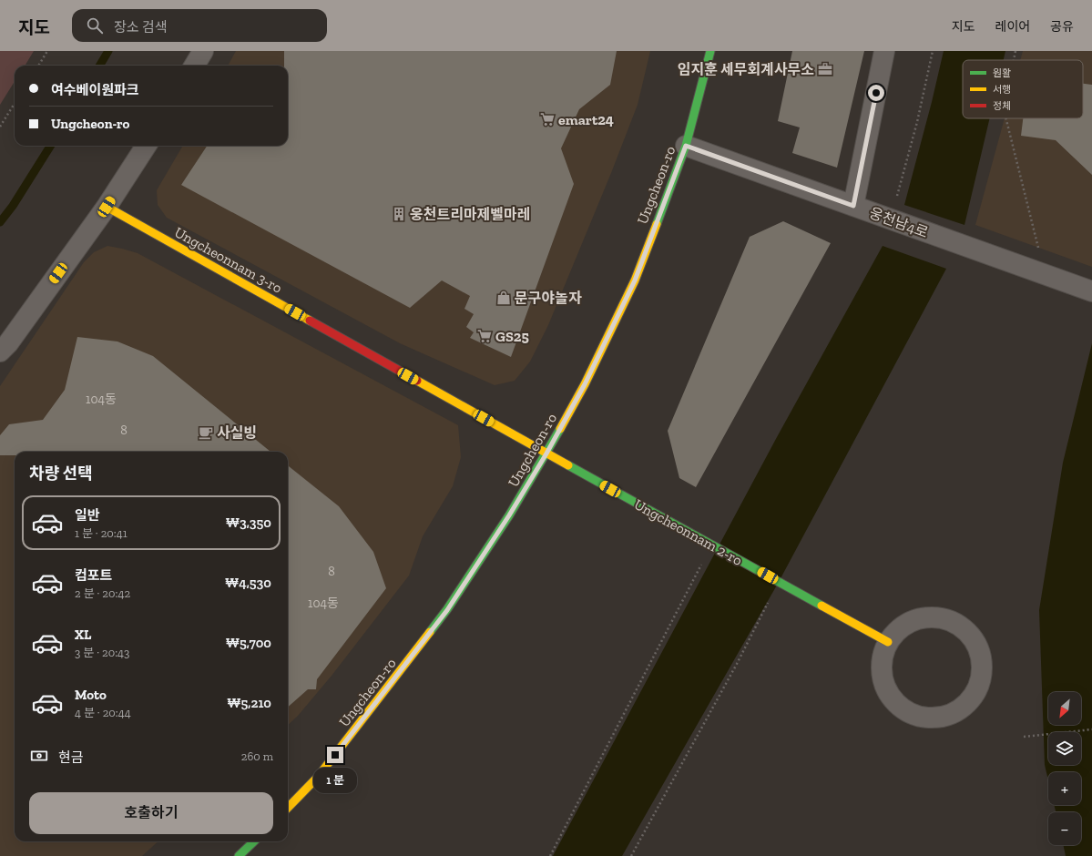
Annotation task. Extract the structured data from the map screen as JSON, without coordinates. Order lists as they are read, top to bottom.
{
  "streets": {
    "street": [
      "Ungcheon-ro",
      "웅천남4로",
      "Ungcheonnam 3-ro",
      "Ungcheonnam 2-ro"
    ]
  },
  "crossings": [
    ["Ungcheon-ro", "웅천남4로"],
    ["Ungcheon-ro", "Ungcheonnam 3-ro"],
    ["Ungcheon-ro", "Ungcheonnam 2-ro"],
    ["Ungcheonnam 3-ro", "Ungcheonnam 2-ro"]
  ],
  "places": {
    "office": ["임지훈 세무회계사무소"],
    "supermarket": ["emart24", "GS25"],
    "building": ["웅천트리마제벨마레"],
    "shop": ["문구야놀자"],
    "cafe": ["사실빙"]
  },
  "house_numbers": [
    "104동",
    "8",
    "8",
    "104동"
  ],
  "legend": ["원활", "서행", "정체"],
  "north": "bottom left",
  "page": {
    "header": "지도",
    "search": "장소 검색",
    "nav": ["지도", "레이어", "공유"],
    "banner": ["여수베이원파크", "Ungcheon-ro"],
    "heading": "차량 선택",
    "list": [
      {
        "name": "일반",
        "note": "1 분 · 20:41",
        "value": "₩3,350"
      },
      {
        "name": "컴포트",
        "note": "2 분 · 20:42",
        "value": "₩4,530"
      },
      {
        "name": "XL",
        "note": "3 분 · 20:43",
        "value": "₩5,700"
      },
      {
        "name": "Moto",
        "note": "4 분 · 20:44",
        "value": "₩5,210"
      }
    ],
    "map_buttons": ["+", "−"],
    "pay": ["현금", "260 m"],
    "bubble": "1 분",
    "buttons": "호출하기"
  }
}
